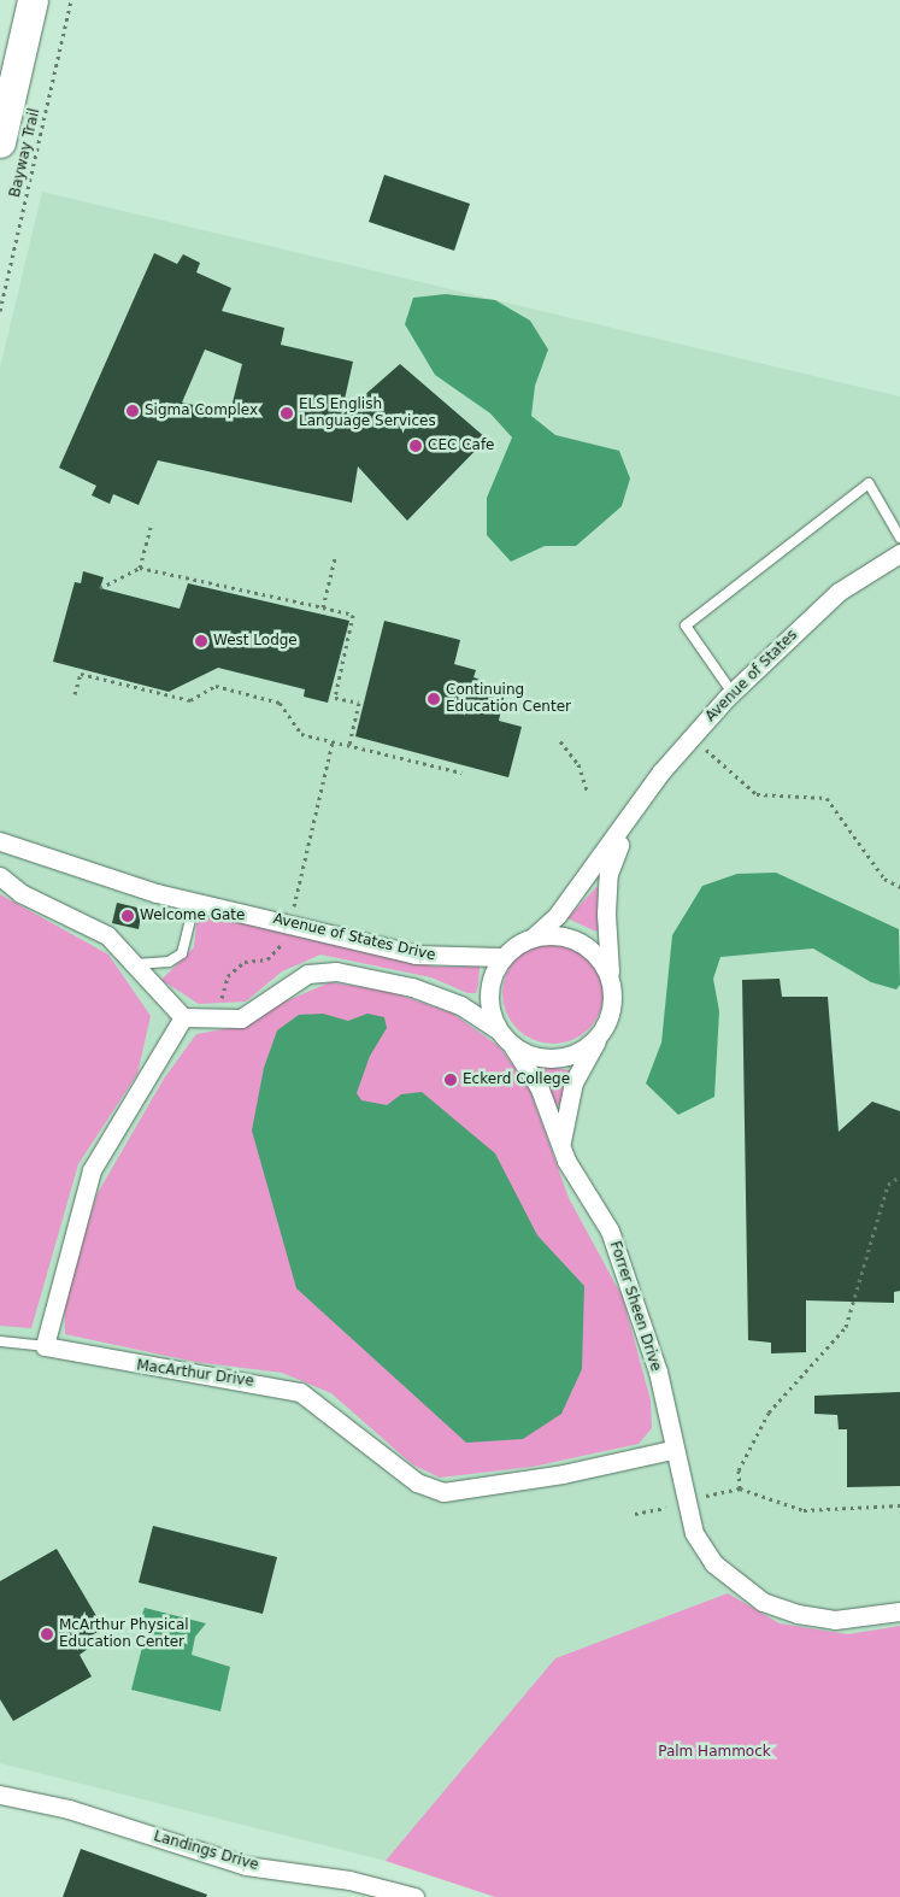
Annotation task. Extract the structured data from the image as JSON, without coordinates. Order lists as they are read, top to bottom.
{
  "streets": {
    "street": [
      "Avenue of States",
      "Avenue of States Drive",
      "Forrer Sheen Drive",
      "MacArthur Drive",
      "Landings Drive"
    ],
    "path": ["Bayway Trail"]
  },
  "crossings": [
    ["Avenue of States", "Avenue of States Drive"],
    ["Avenue of States", "Forrer Sheen Drive"],
    ["Avenue of States Drive", "Forrer Sheen Drive"],
    ["Forrer Sheen Drive", "MacArthur Drive"]
  ],
  "parks": ["Palm Hammock"],
  "places": [
    "Sigma Complex",
    "ELS English Language Services",
    "CEC Cafe",
    "West Lodge",
    "Continuing Education Center",
    "Welcome Gate",
    "Eckerd College",
    "McArthur Physical Education Center"
  ]
}
